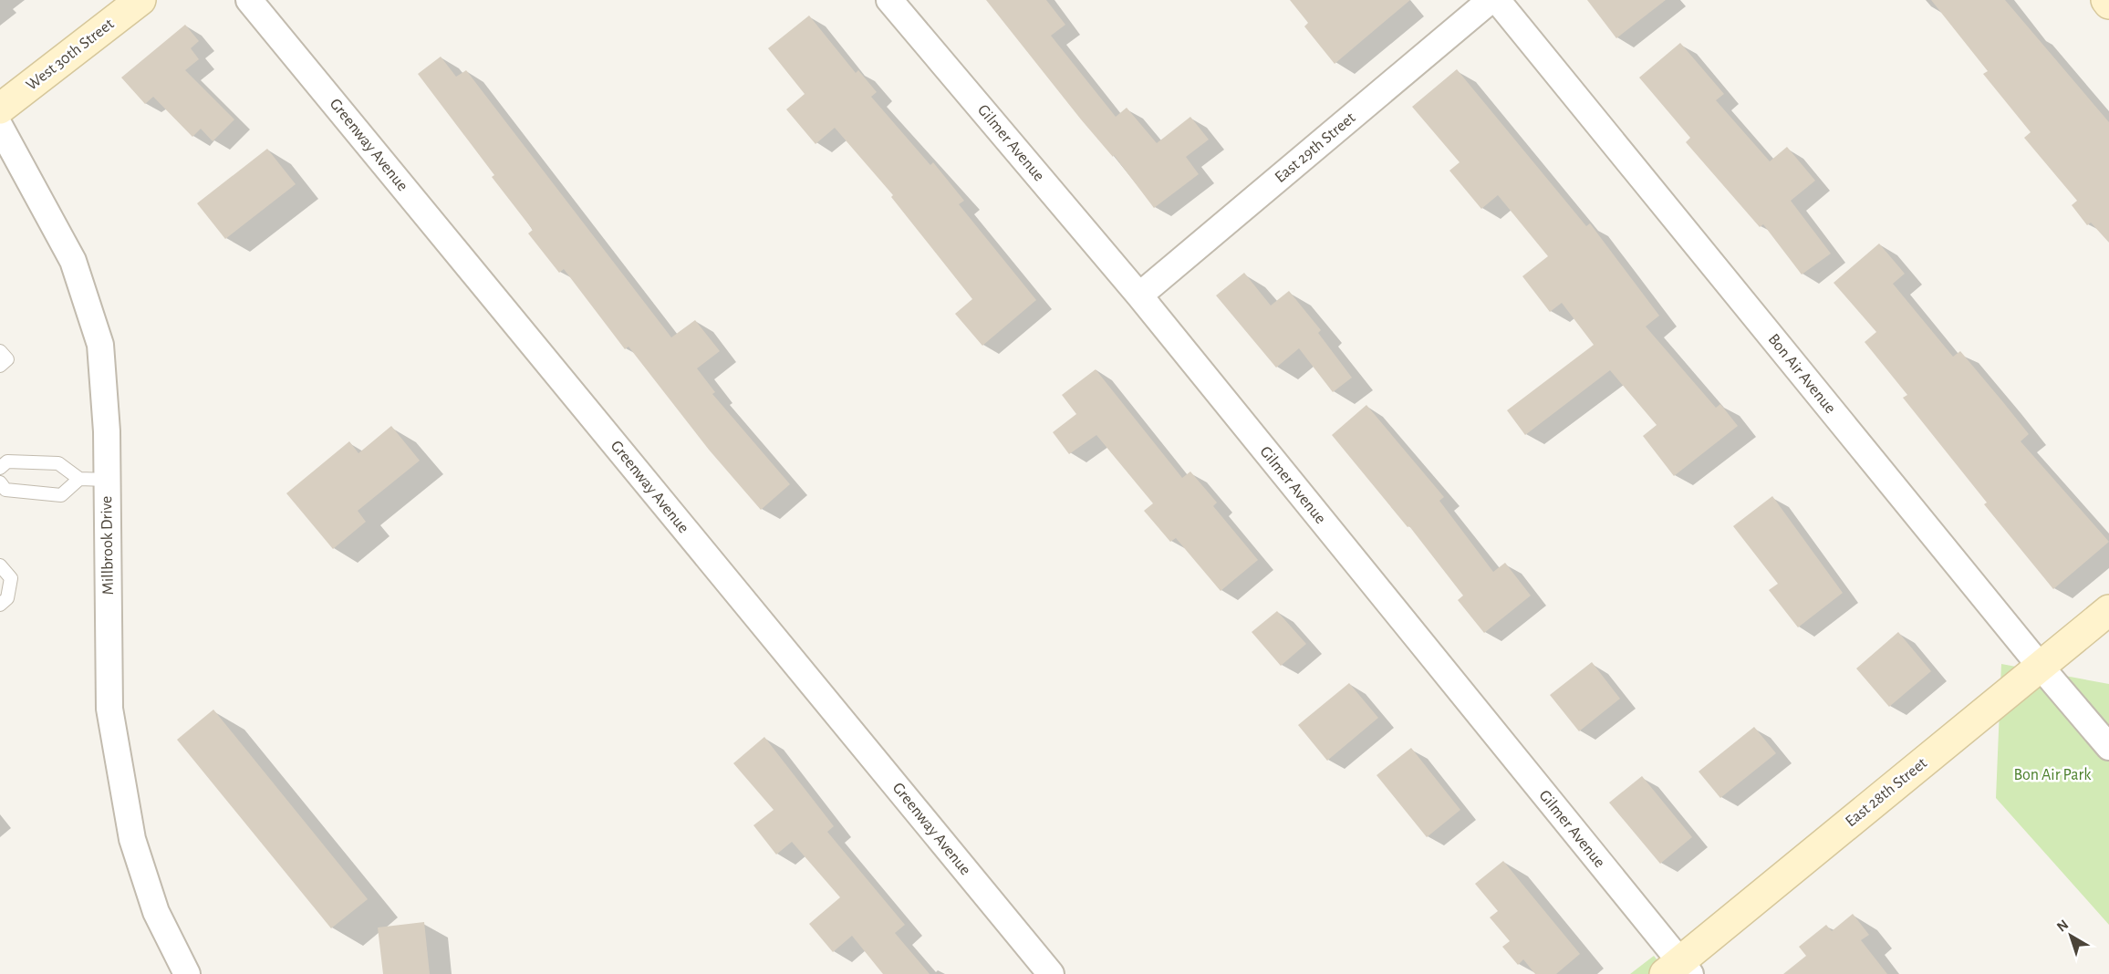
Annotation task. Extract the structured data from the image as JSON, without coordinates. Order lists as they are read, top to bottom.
{
  "streets": {
    "street": [
      "West 30th Street",
      "Gilmer Avenue",
      "Greenway Avenue",
      "East 29th Street",
      "Bon Air Avenue",
      "Millbrook Drive",
      "East 28th Street"
    ]
  },
  "crossings": [
    ["Gilmer Avenue", "East 29th Street"],
    ["Gilmer Avenue", "East 28th Street"],
    ["Bon Air Avenue", "East 28th Street"]
  ],
  "parks": ["Bon Air Park"],
  "north": "top left"
}
